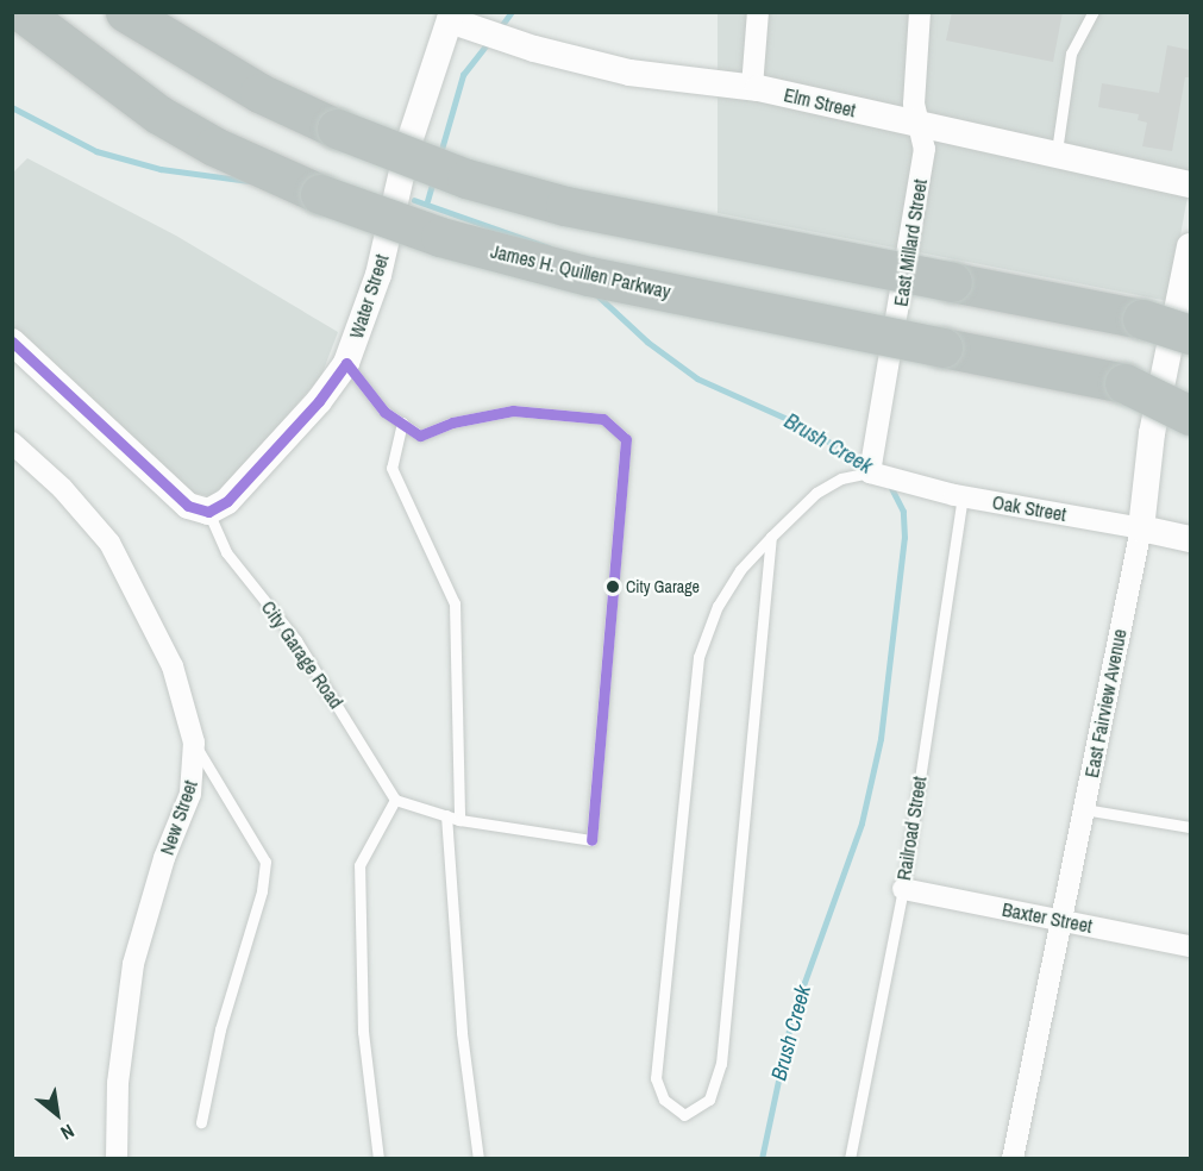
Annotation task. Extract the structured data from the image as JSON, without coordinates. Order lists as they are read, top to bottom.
{
  "streets": {
    "highway": ["James H. Quillen Parkway"],
    "street": [
      "Elm Street",
      "East Millard Street",
      "Water Street",
      "Oak Street",
      "City Garage Road",
      "East Fairview Avenue",
      "New Street",
      "Baxter Street"
    ],
    "lane": ["Railroad Street"]
  },
  "crossings": [
    ["Elm Street", "East Millard Street"],
    ["Elm Street", "Water Street"],
    ["East Millard Street", "Oak Street"],
    ["Water Street", "City Garage Road"],
    ["Oak Street", "East Fairview Avenue"],
    ["Oak Street", "Railroad Street"],
    ["East Fairview Avenue", "Baxter Street"],
    ["Railroad Street", "Baxter Street"]
  ],
  "water": ["Brush Creek"],
  "places": ["City Garage"],
  "north": "bottom right"
}
